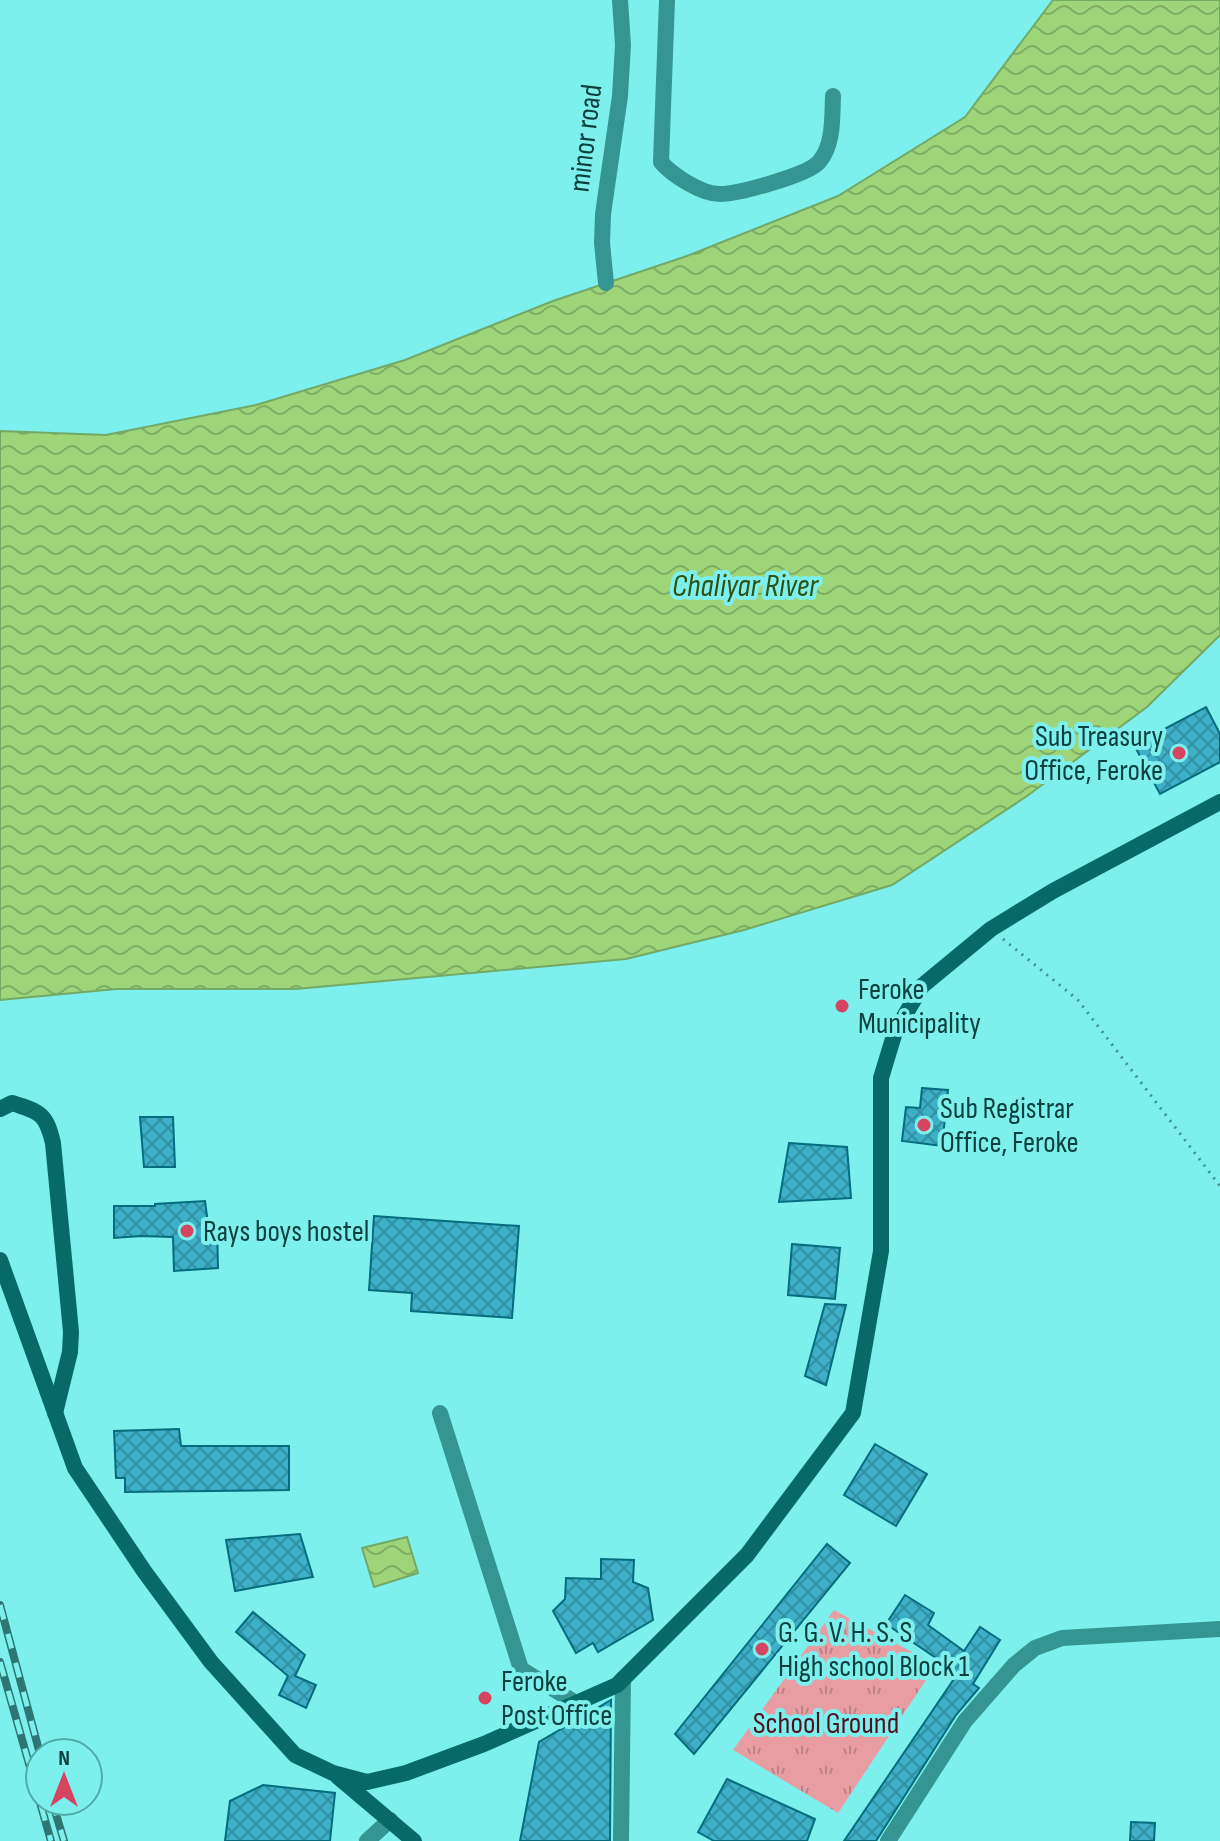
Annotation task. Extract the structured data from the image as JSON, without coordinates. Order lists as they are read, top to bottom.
{
  "streets": {
    "street": ["minor road"]
  },
  "water": ["Chaliyar River"],
  "parks": ["School Ground"],
  "places": [
    "Sub Treasury Office, Feroke",
    "Feroke Municipality",
    "Sub Registrar Office, Feroke",
    "Rays boys hostel",
    "G. G. V. H. S. S High school Block 1",
    "Feroke Post Office"
  ],
  "north": "top"
}
